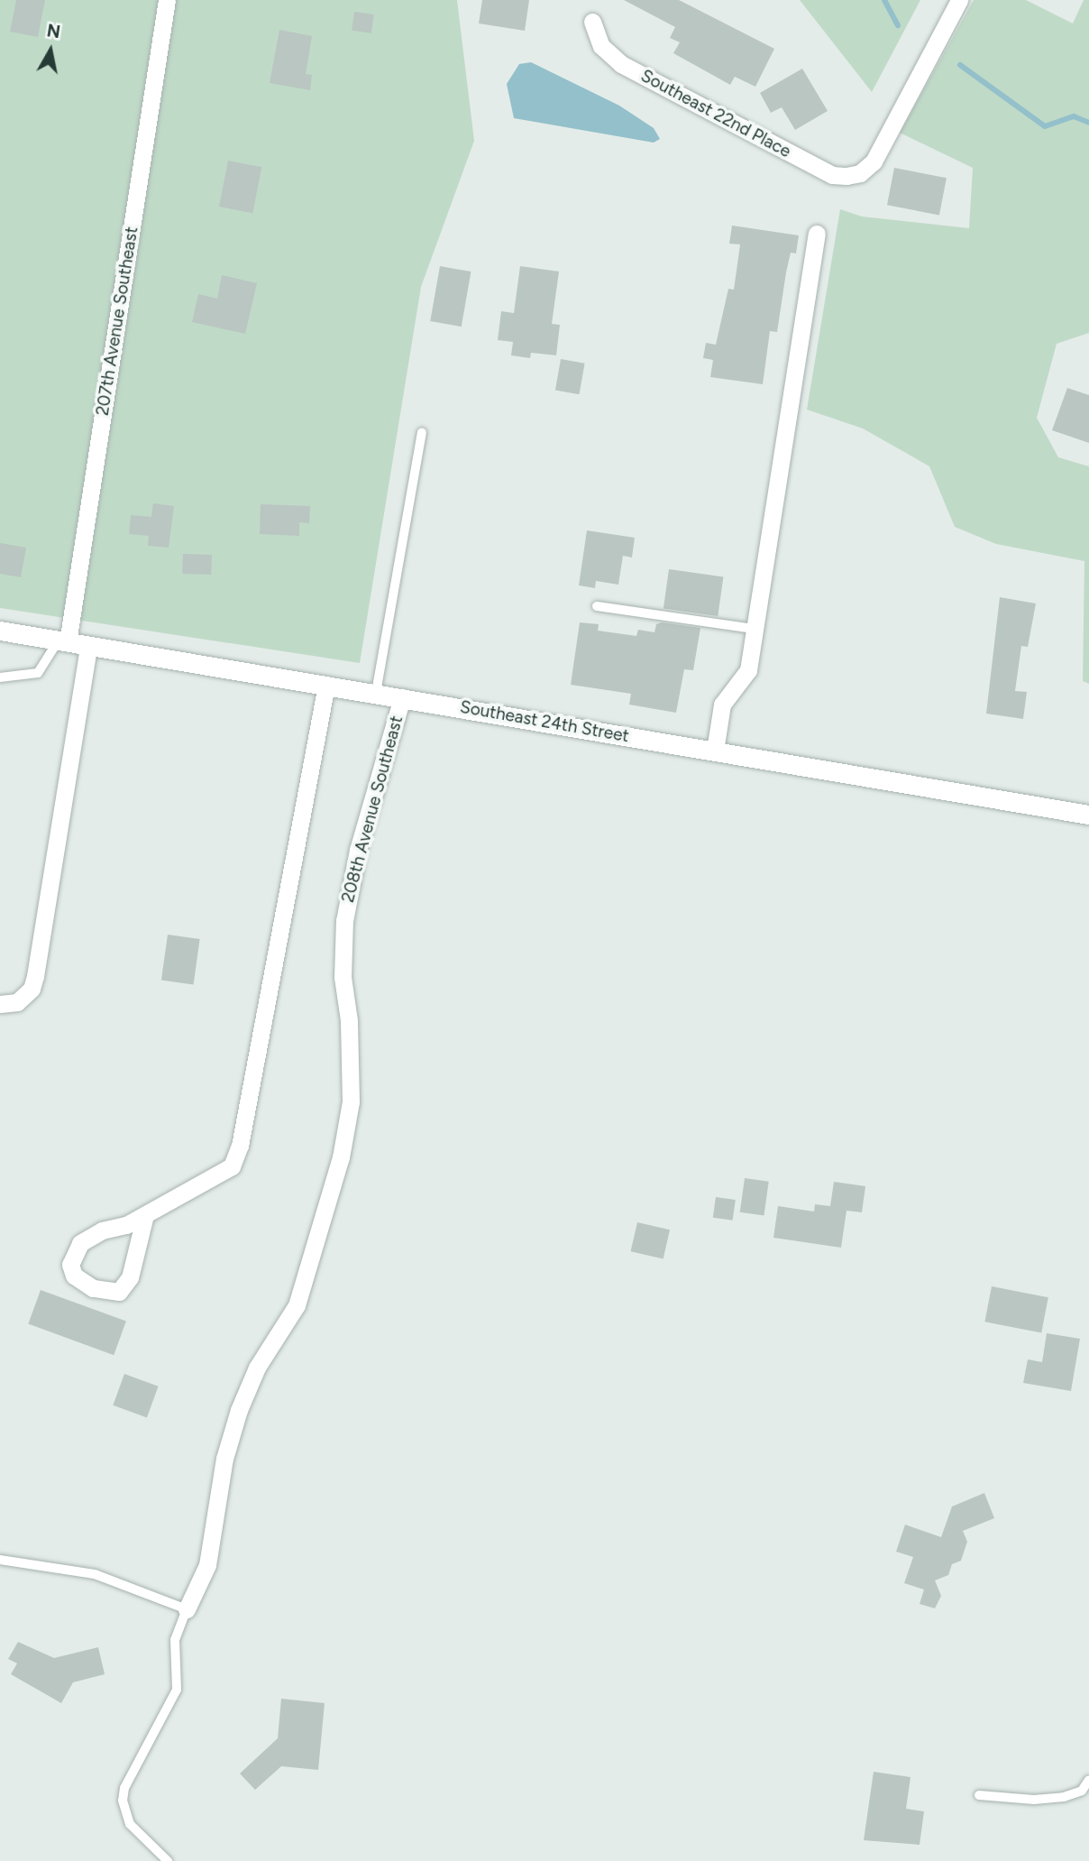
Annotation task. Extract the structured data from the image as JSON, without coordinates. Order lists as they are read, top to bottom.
{
  "streets": {
    "street": [
      "Southeast 22nd Place",
      "207th Avenue Southeast",
      "Southeast 24th Street",
      "208th Avenue Southeast"
    ]
  },
  "crossings": [
    ["207th Avenue Southeast", "Southeast 24th Street"],
    ["Southeast 24th Street", "208th Avenue Southeast"]
  ],
  "north": "top"
}
